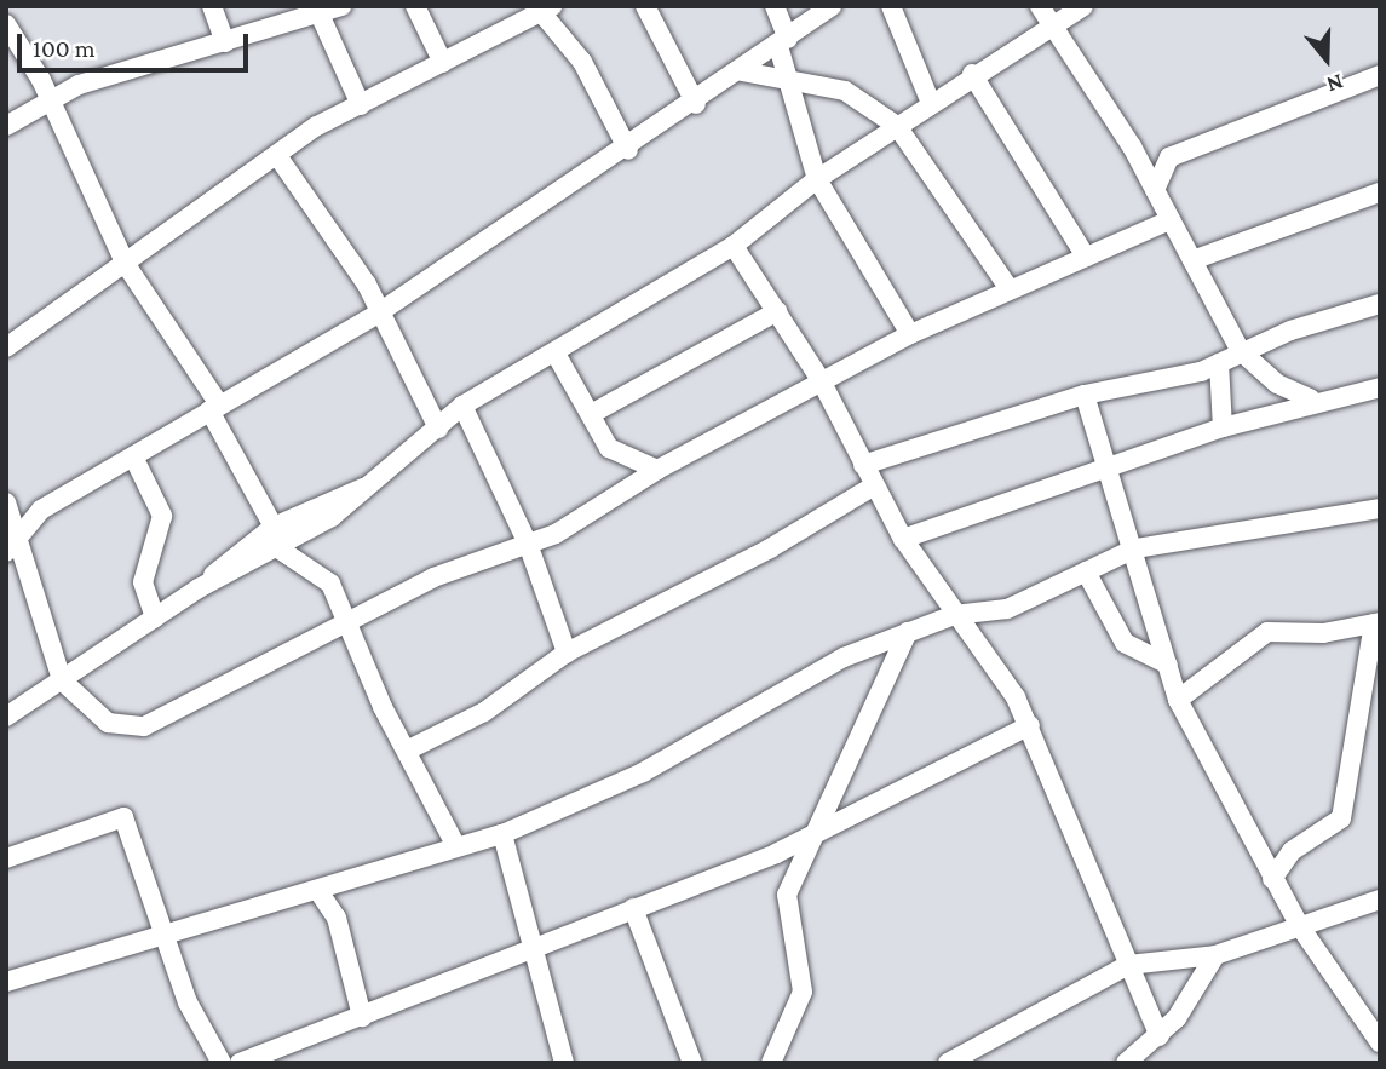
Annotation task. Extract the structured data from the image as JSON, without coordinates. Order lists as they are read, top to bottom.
{
  "scale_bar": "100 m",
  "north": "bottom"
}
